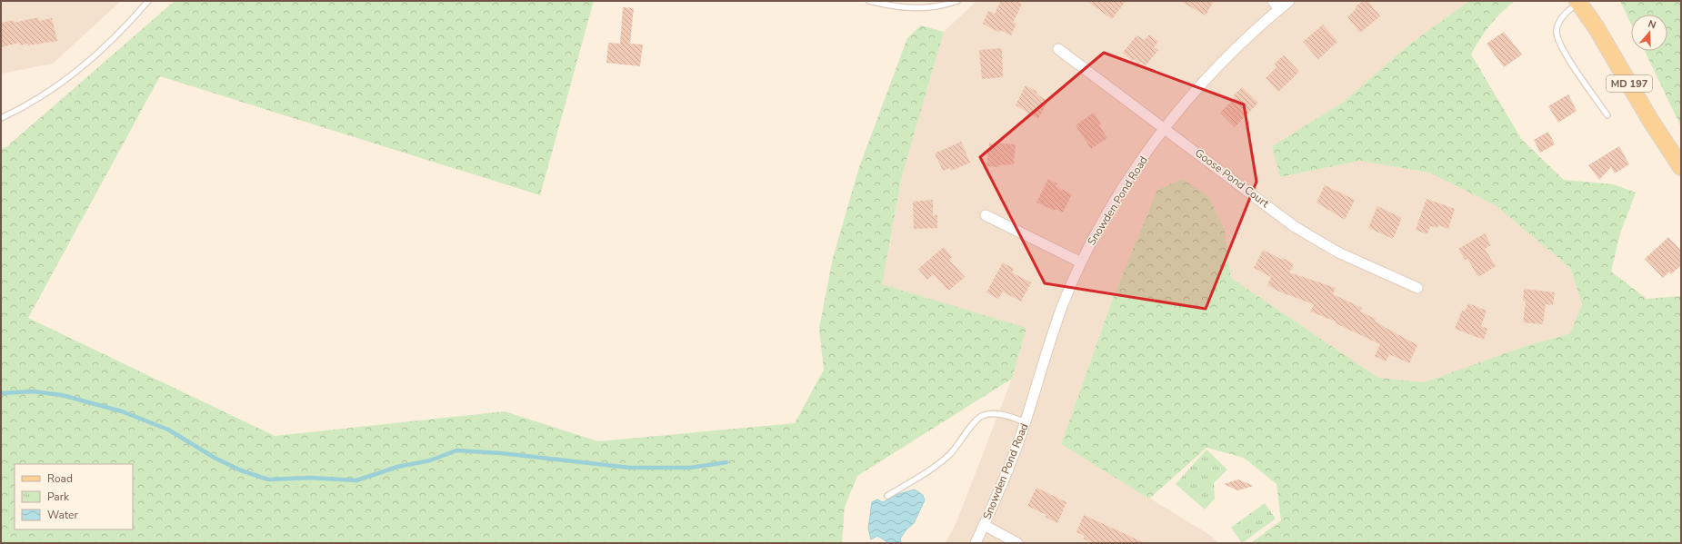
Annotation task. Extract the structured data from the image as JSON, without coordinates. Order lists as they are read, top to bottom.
{
  "streets": {
    "main road": ["MD 197"],
    "street": ["Goose Pond Court", "Snowden Pond Road"]
  },
  "crossings": [
    ["Goose Pond Court", "Snowden Pond Road"]
  ],
  "legend": ["Road", "Park", "Water"],
  "north": "top"
}
